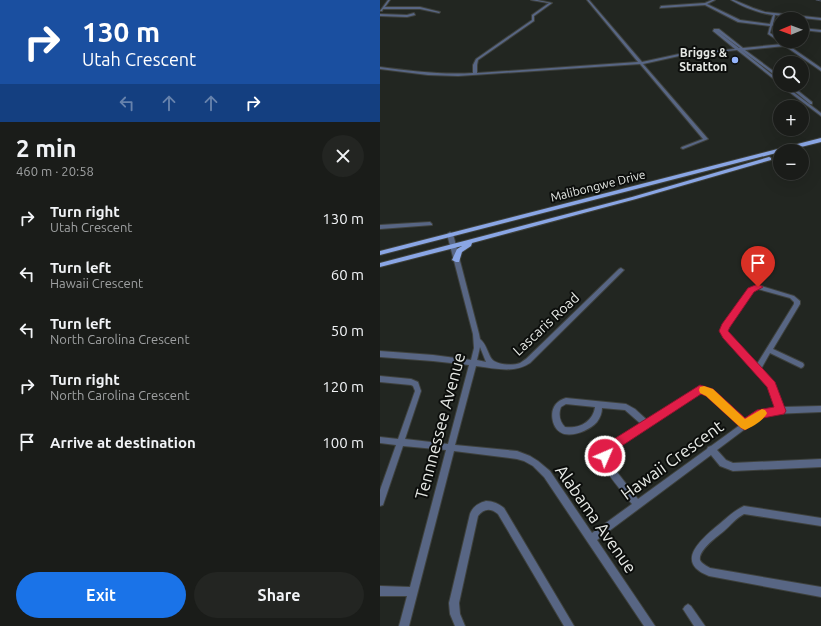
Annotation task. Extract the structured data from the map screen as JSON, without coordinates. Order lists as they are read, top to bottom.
{
  "streets": {
    "main road": ["Malibongwe Drive"],
    "street": [
      "Lascaris Road",
      "Tennnessee Avenue",
      "Hawaii Crescent",
      "Alabama Avenue"
    ]
  },
  "crossings": [
    ["Malibongwe Drive", "Tennnessee Avenue"],
    ["Lascaris Road", "Tennnessee Avenue"],
    ["Tennnessee Avenue", "Alabama Avenue"],
    ["Hawaii Crescent", "Alabama Avenue"]
  ],
  "places": ["Briggs & Stratton"],
  "north": "left",
  "page": {
    "turn": ["130 m", "Utah Crescent"],
    "map_buttons": ["+", "−"],
    "heading": ["2 min", "460 m · 20:58"],
    "list": [
      {
        "name": "Turn right",
        "note": "Utah Crescent",
        "value": "130 m"
      },
      {
        "name": "Turn left",
        "note": "Hawaii Crescent",
        "value": "60 m"
      },
      {
        "name": "Turn left",
        "note": "North Carolina Crescent",
        "value": "50 m"
      },
      {
        "name": "Turn right",
        "note": "North Carolina Crescent",
        "value": "120 m"
      },
      {
        "name": "Arrive at destination",
        "value": "100 m"
      }
    ],
    "buttons": ["Exit", "Share"]
  }
}
